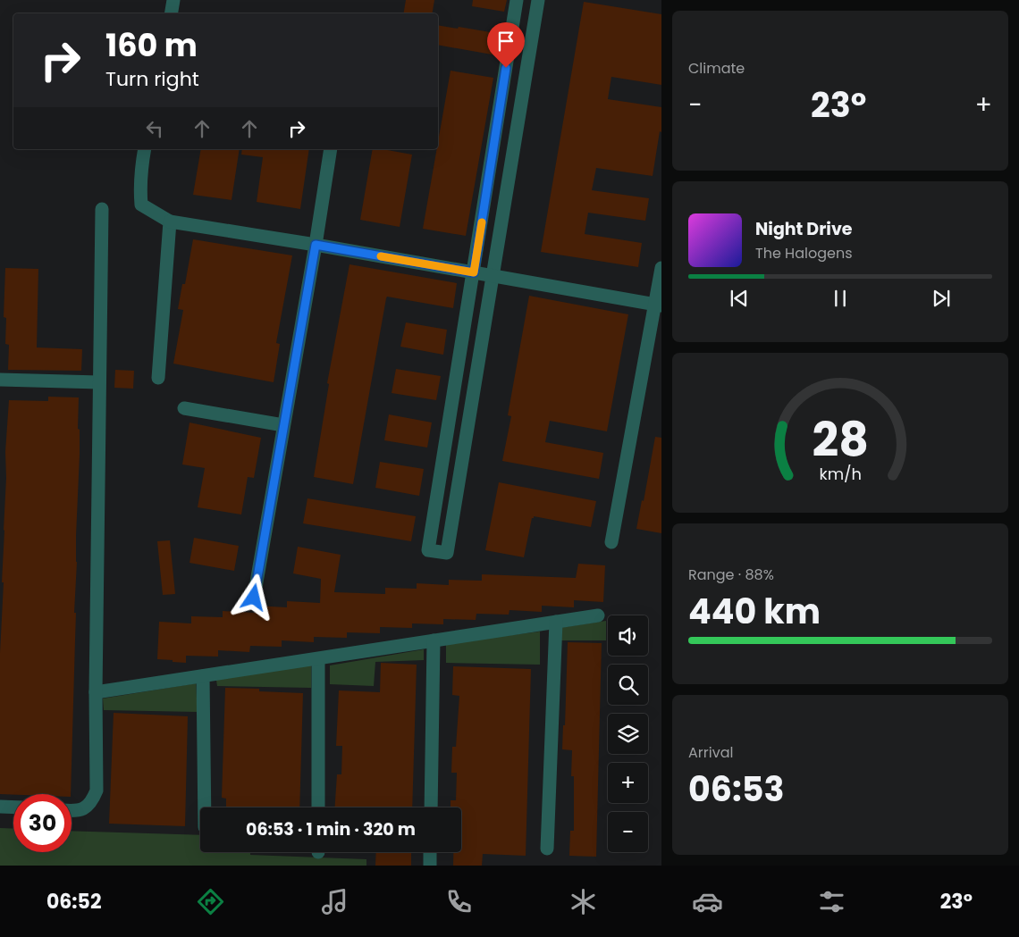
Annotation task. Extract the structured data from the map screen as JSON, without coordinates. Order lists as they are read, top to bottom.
{
  "page": {
    "tile": [
      "Climate",
      ["Range · 88%", "440 km"],
      ["Arrival", "06:53"]
    ],
    "turn": ["160 m", "Turn right"],
    "heat": ["−", "23°", "+"],
    "song": ["Night Drive", "The Halogens"],
    "map_buttons": ["+", "−"],
    "limit": "30",
    "trip": "06:53 · 1 min · 320 m",
    "tabs": ["06:52", "23°"],
    "gauge": ["28", "km/h"]
  }
}
